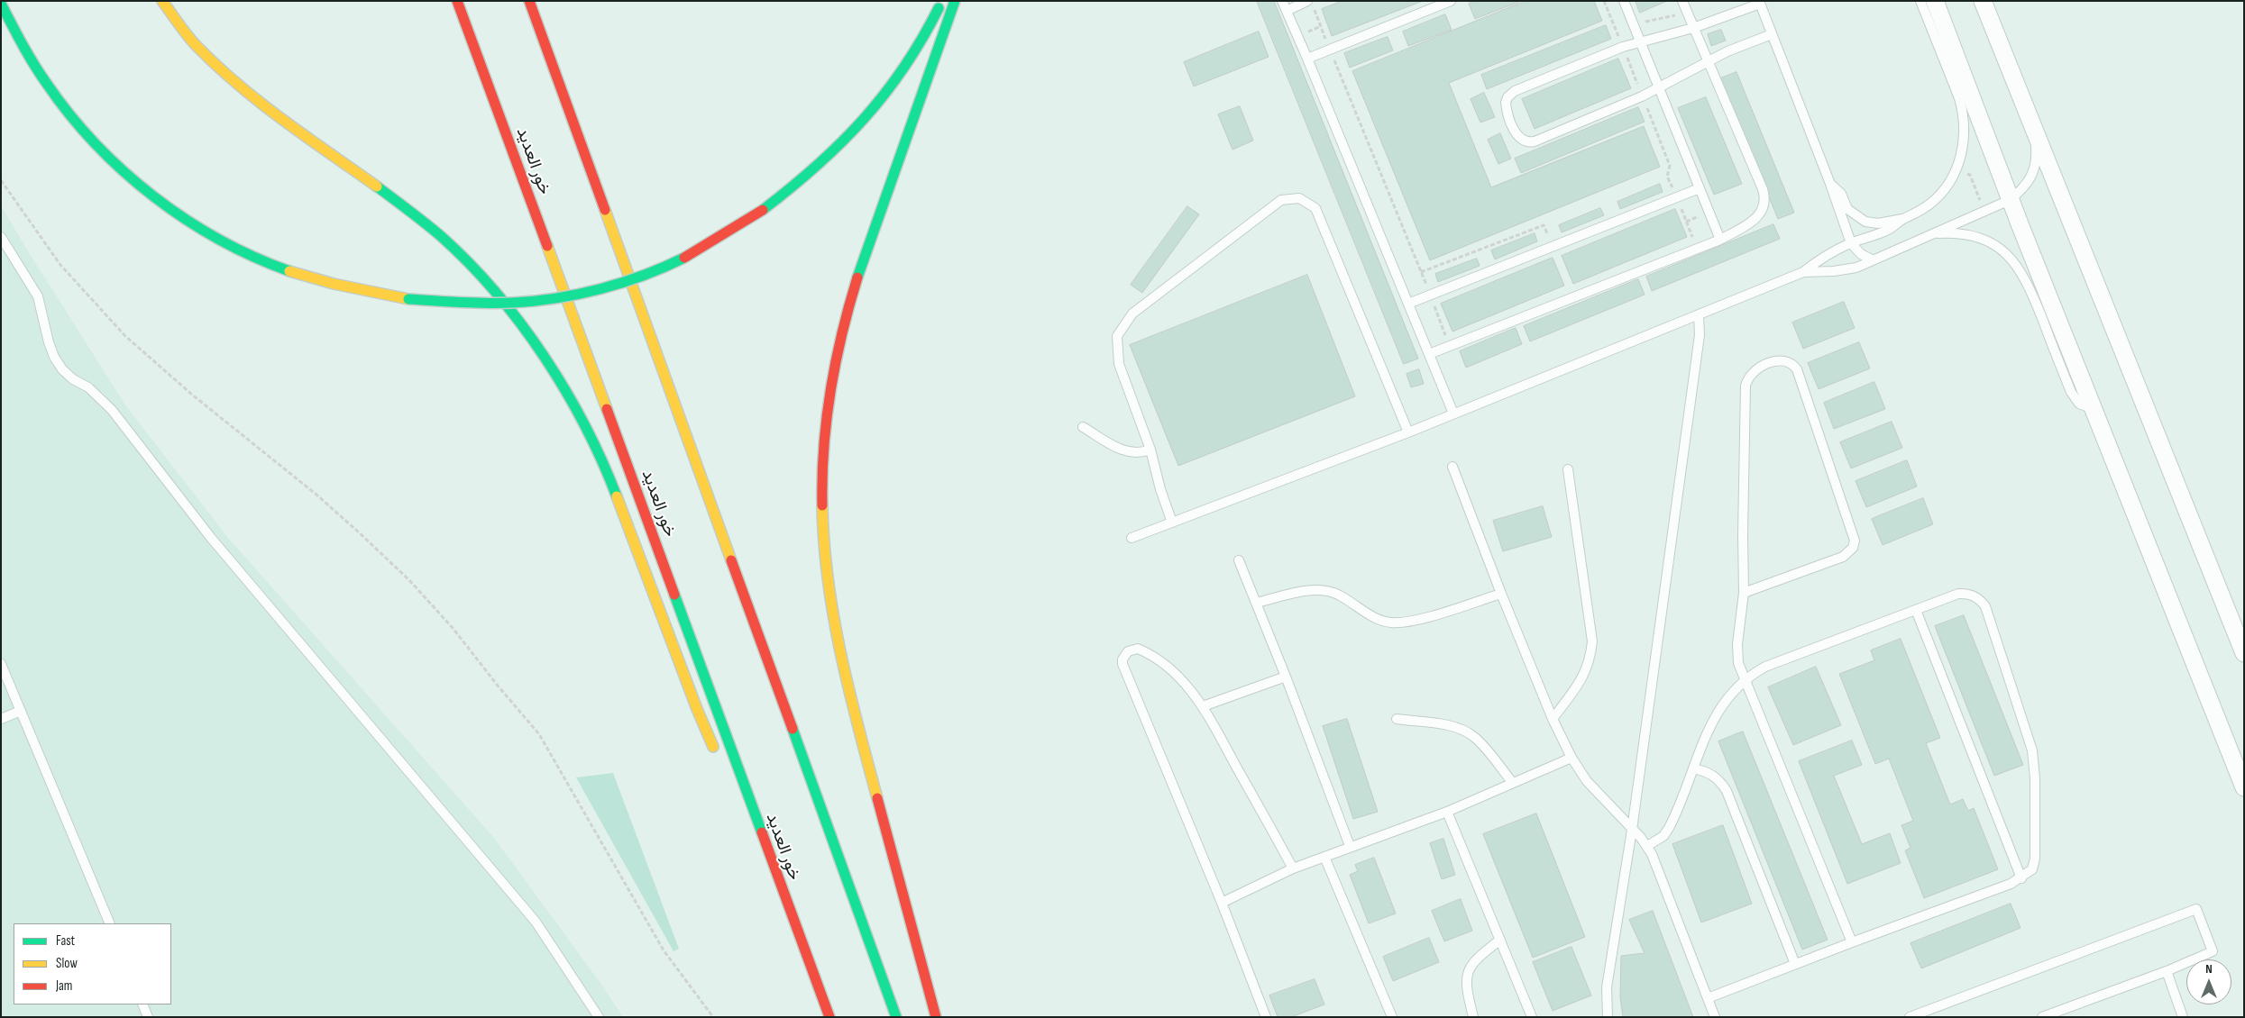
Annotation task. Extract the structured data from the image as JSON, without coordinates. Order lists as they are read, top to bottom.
{
  "streets": {
    "highway": ["خور العديد"]
  },
  "legend": ["Fast", "Slow", "Jam"],
  "north": "top"
}
